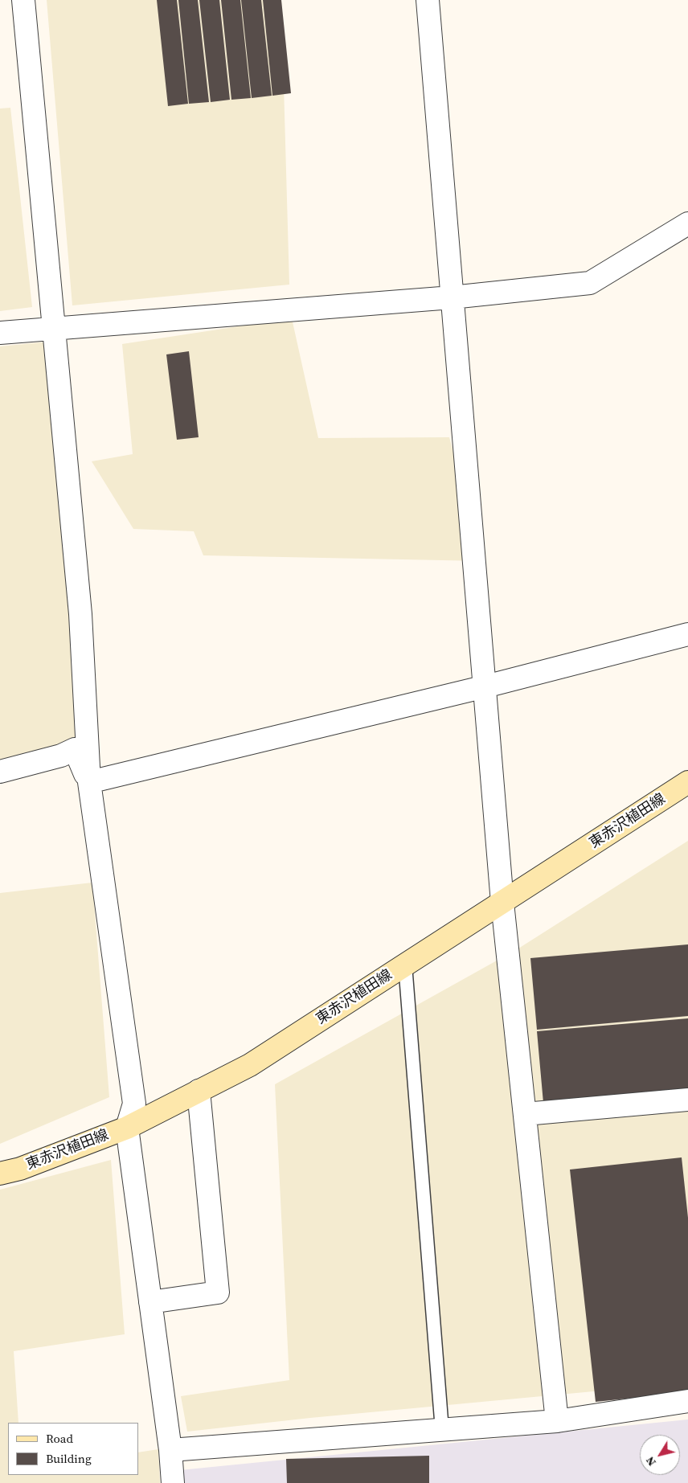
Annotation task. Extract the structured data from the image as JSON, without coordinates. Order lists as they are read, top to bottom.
{
  "streets": {
    "main road": ["東赤沢植田線"]
  },
  "legend": ["Road", "Building"],
  "north": "bottom left"
}
